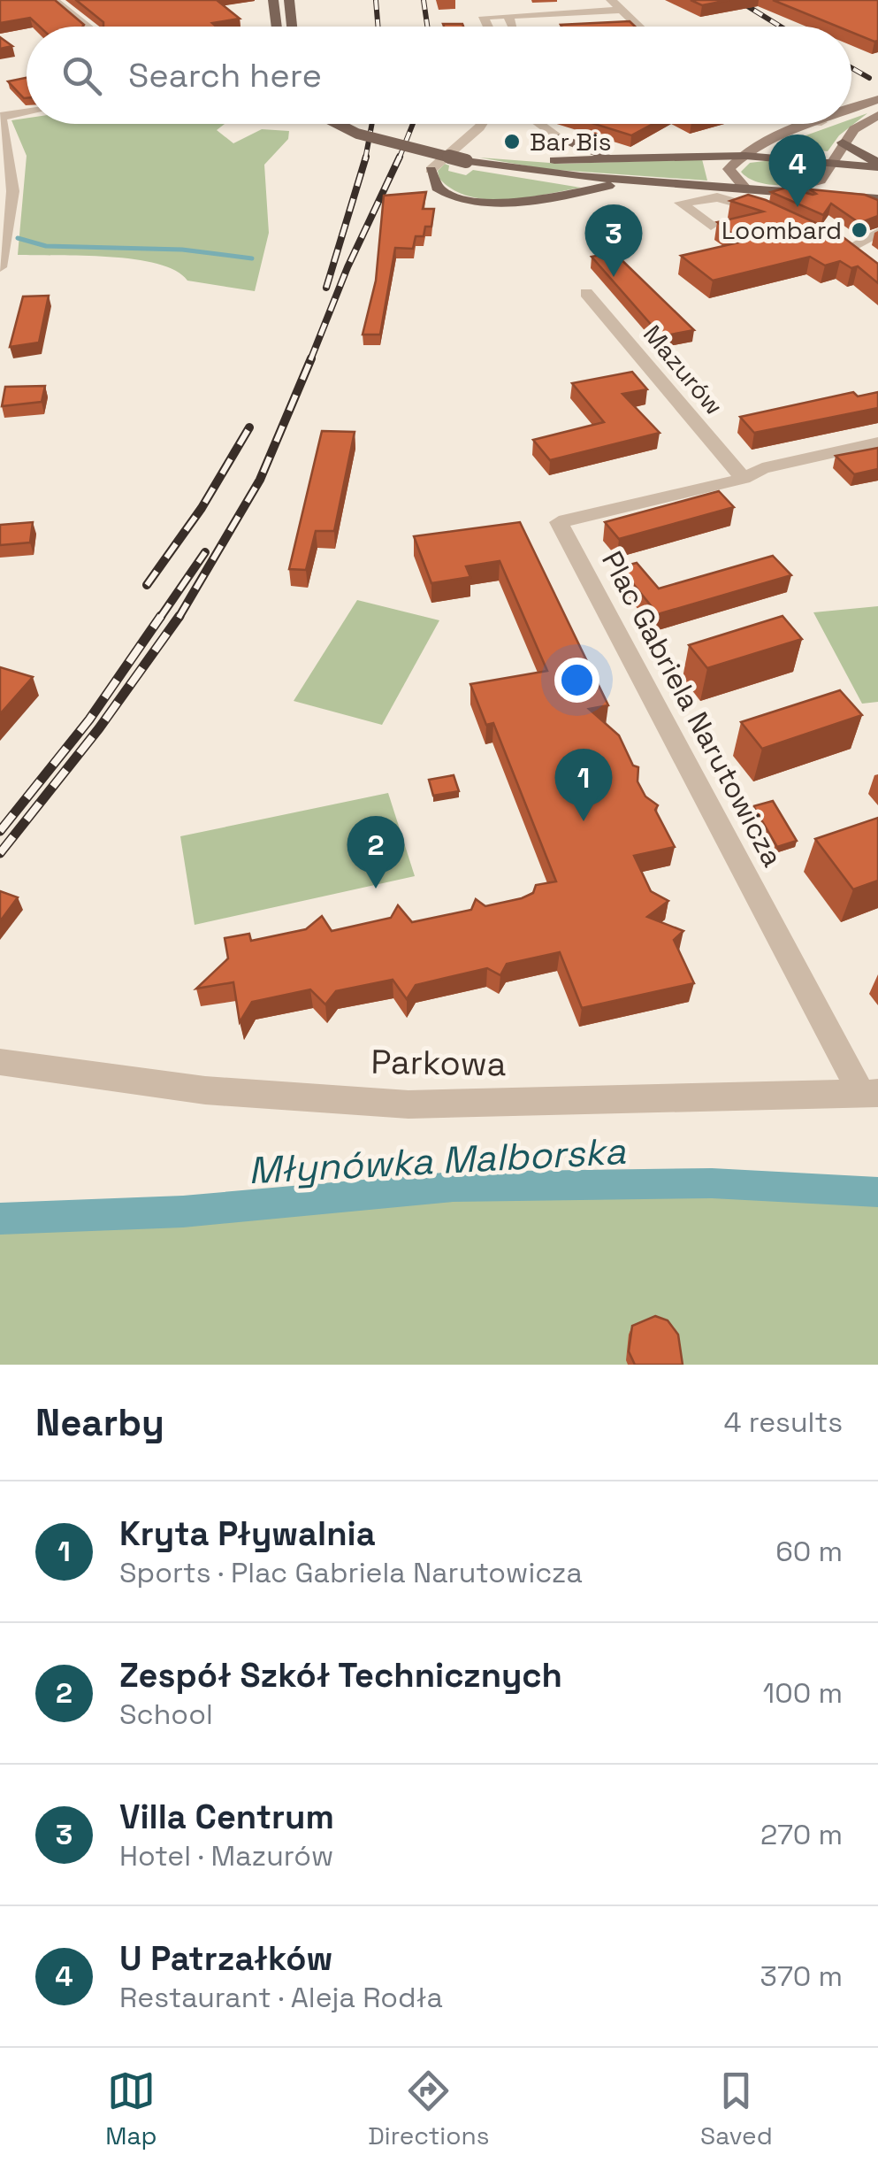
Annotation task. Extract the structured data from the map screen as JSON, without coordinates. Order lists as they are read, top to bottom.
{
  "streets": {
    "street": ["Mazurów", "Plac Gabriela Narutowicza", "Parkowa"]
  },
  "crossings": [
    ["Mazurów", "Plac Gabriela Narutowicza"],
    ["Plac Gabriela Narutowicza", "Parkowa"]
  ],
  "water": ["Młynówka Malborska"],
  "places": ["Bar Bis", "Loombard"],
  "page": {
    "search": "Search here",
    "pins": [
      "4",
      "3",
      "1",
      "2"
    ],
    "heading": ["Nearby", "4 results"],
    "list": [
      {
        "mark": "1",
        "name": "Kryta Pływalnia",
        "note": "Sports · Plac Gabriela Narutowicza",
        "value": "60 m"
      },
      {
        "mark": "2",
        "name": "Zespół Szkół Technicznych",
        "note": "School",
        "value": "100 m"
      },
      {
        "mark": "3",
        "name": "Villa Centrum",
        "note": "Hotel · Mazurów",
        "value": "270 m"
      },
      {
        "mark": "4",
        "name": "U Patrzałków",
        "note": "Restaurant · Aleja Rodła",
        "value": "370 m"
      }
    ],
    "nav": ["Map", "Directions", "Saved"]
  }
}
